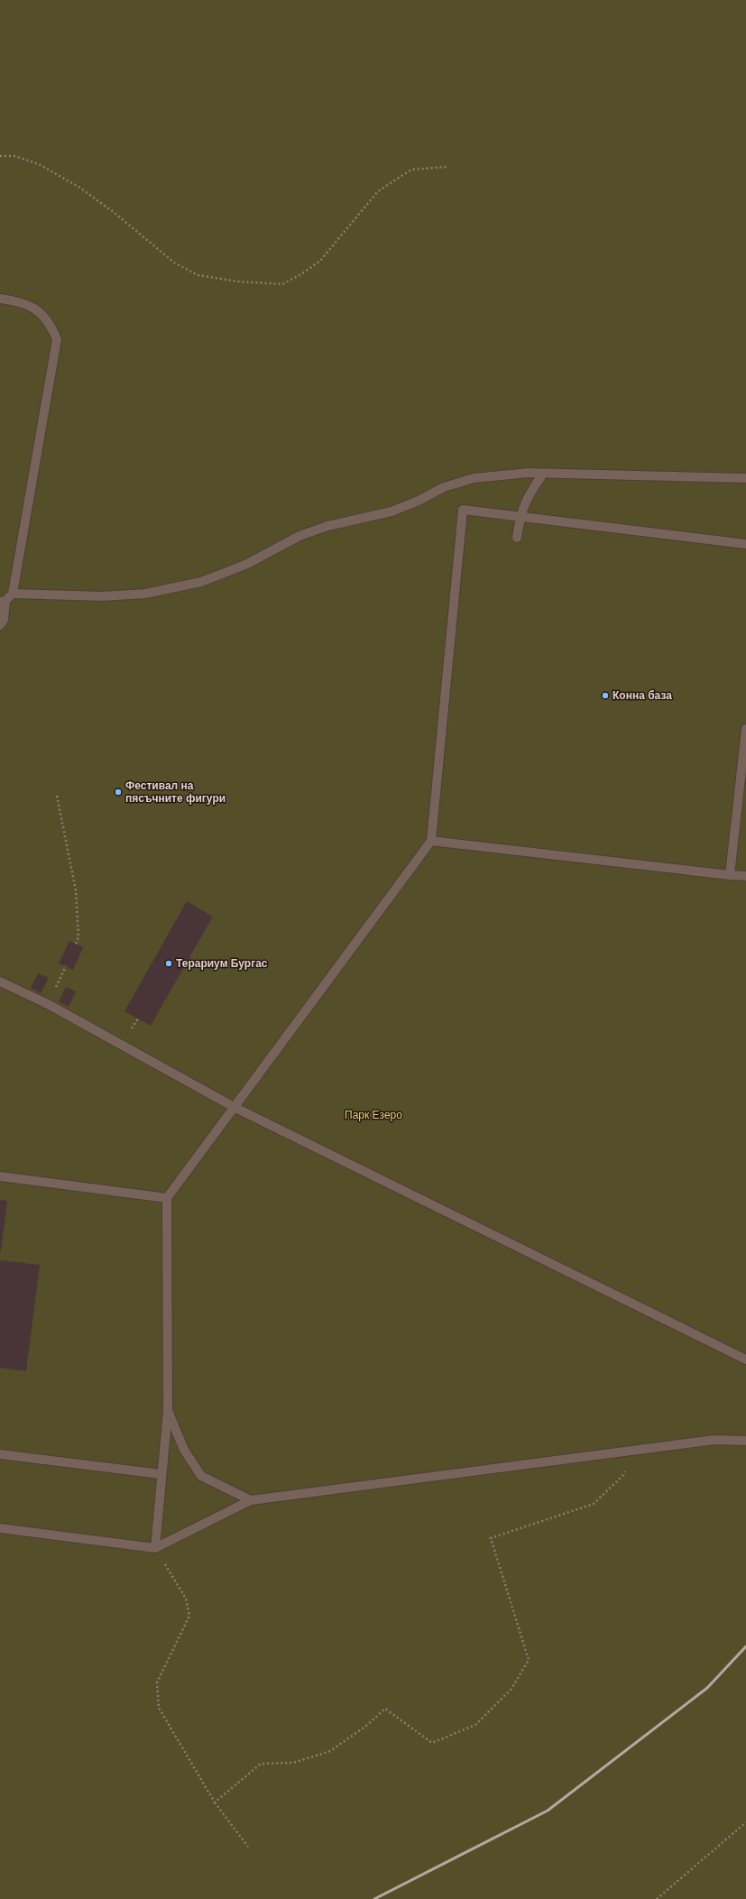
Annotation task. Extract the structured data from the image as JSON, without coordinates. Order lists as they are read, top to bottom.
{
  "parks": ["Парк Езеро"],
  "places": ["Конна база", "Фестивал на пясъчните фигури", "Терариум Бургас"]
}
